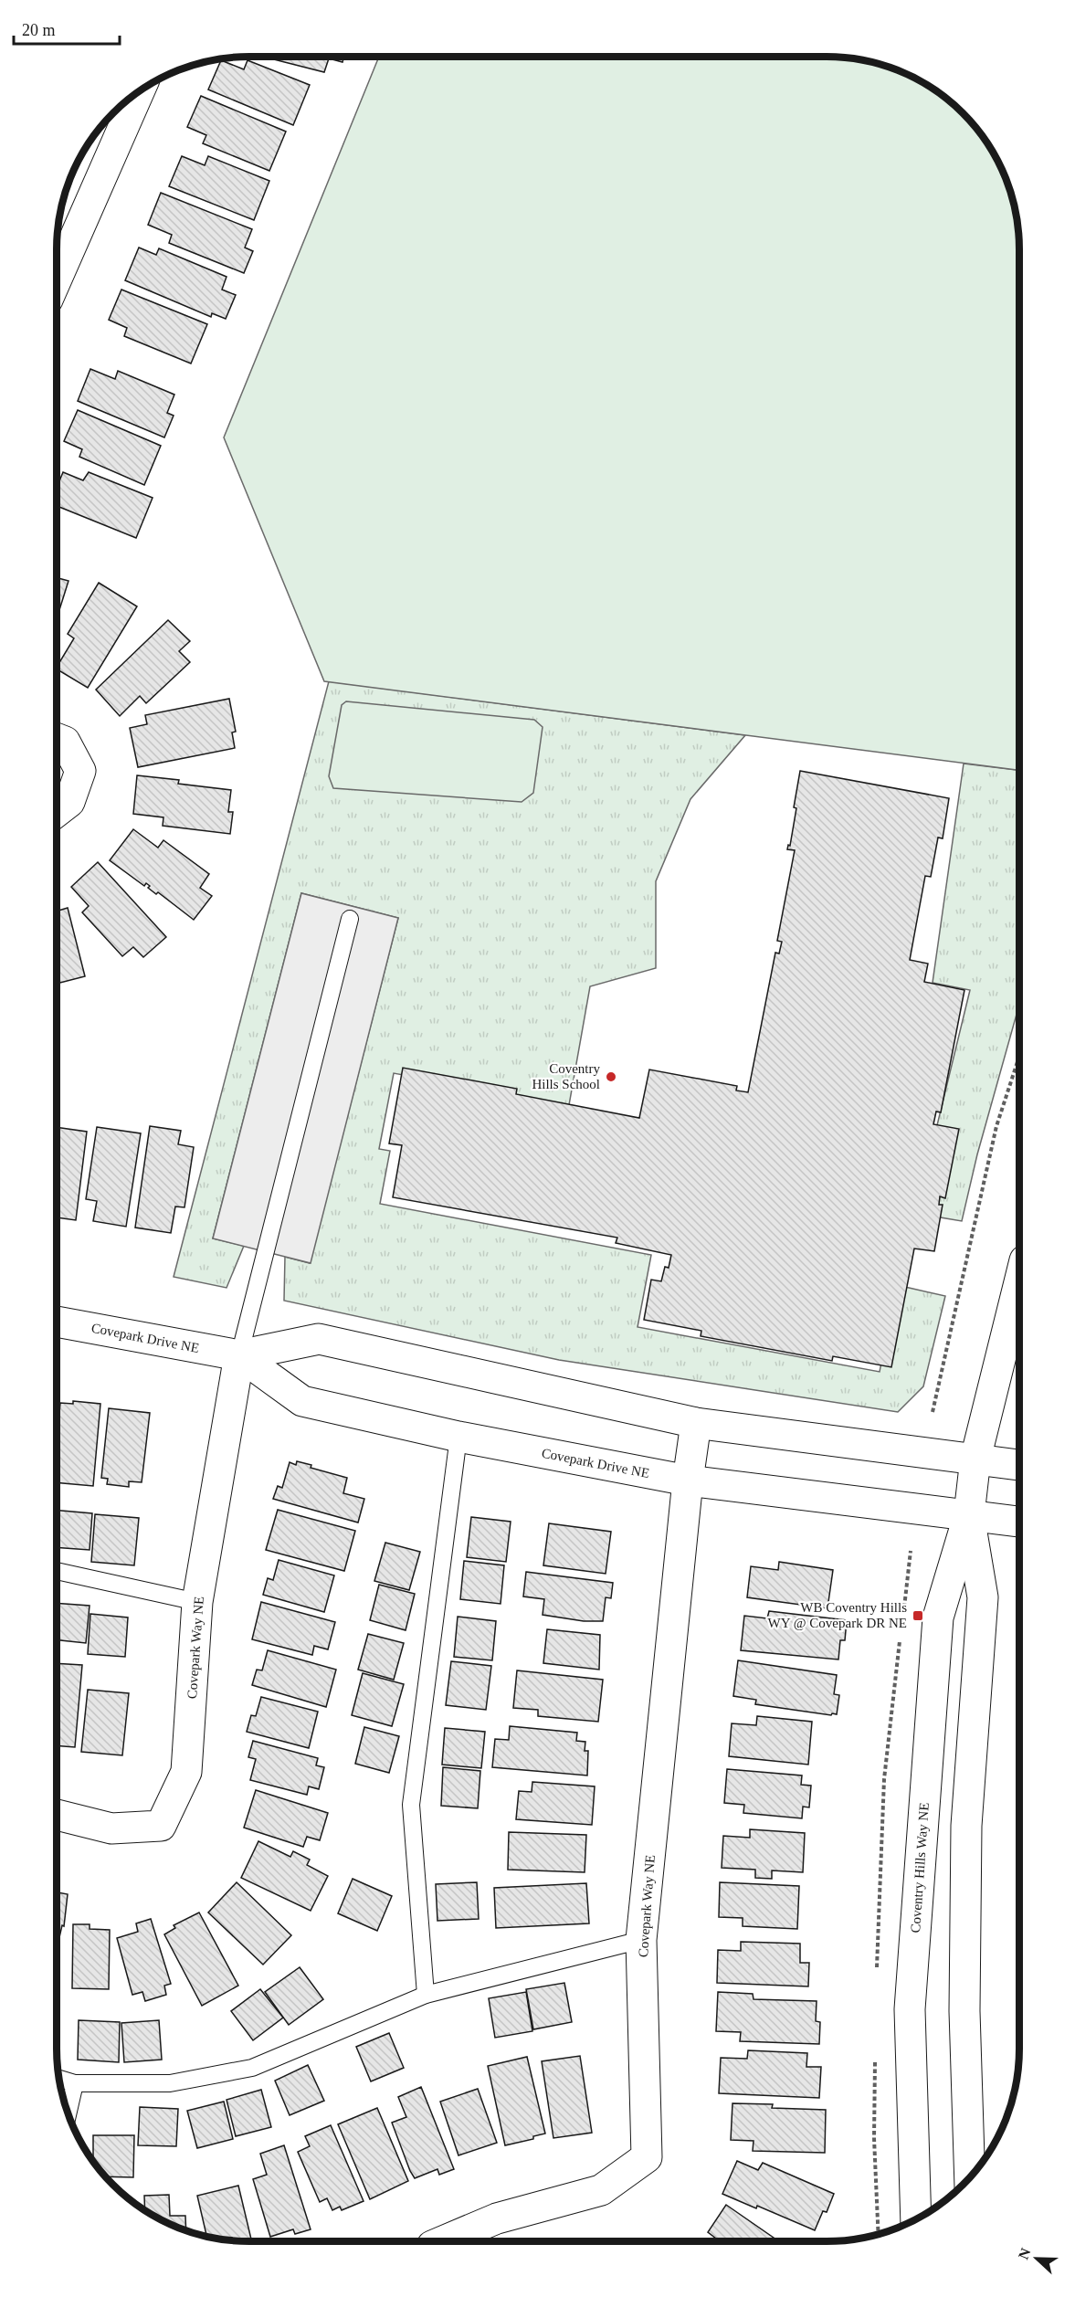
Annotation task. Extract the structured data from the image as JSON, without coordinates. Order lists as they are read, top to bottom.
{
  "streets": {
    "street": ["Covepark Drive NE", "Covepark Way NE", "Coventry Hills Way NE"]
  },
  "crossings": [
    ["Covepark Drive NE", "Covepark Way NE"],
    ["Covepark Drive NE", "Coventry Hills Way NE"]
  ],
  "places": {
    "other": ["Coventry Hills School"],
    "transit": ["WB Coventry Hills WY @ Covepark DR NE"]
  },
  "scale_bar": "20 m",
  "north": "left"
}
